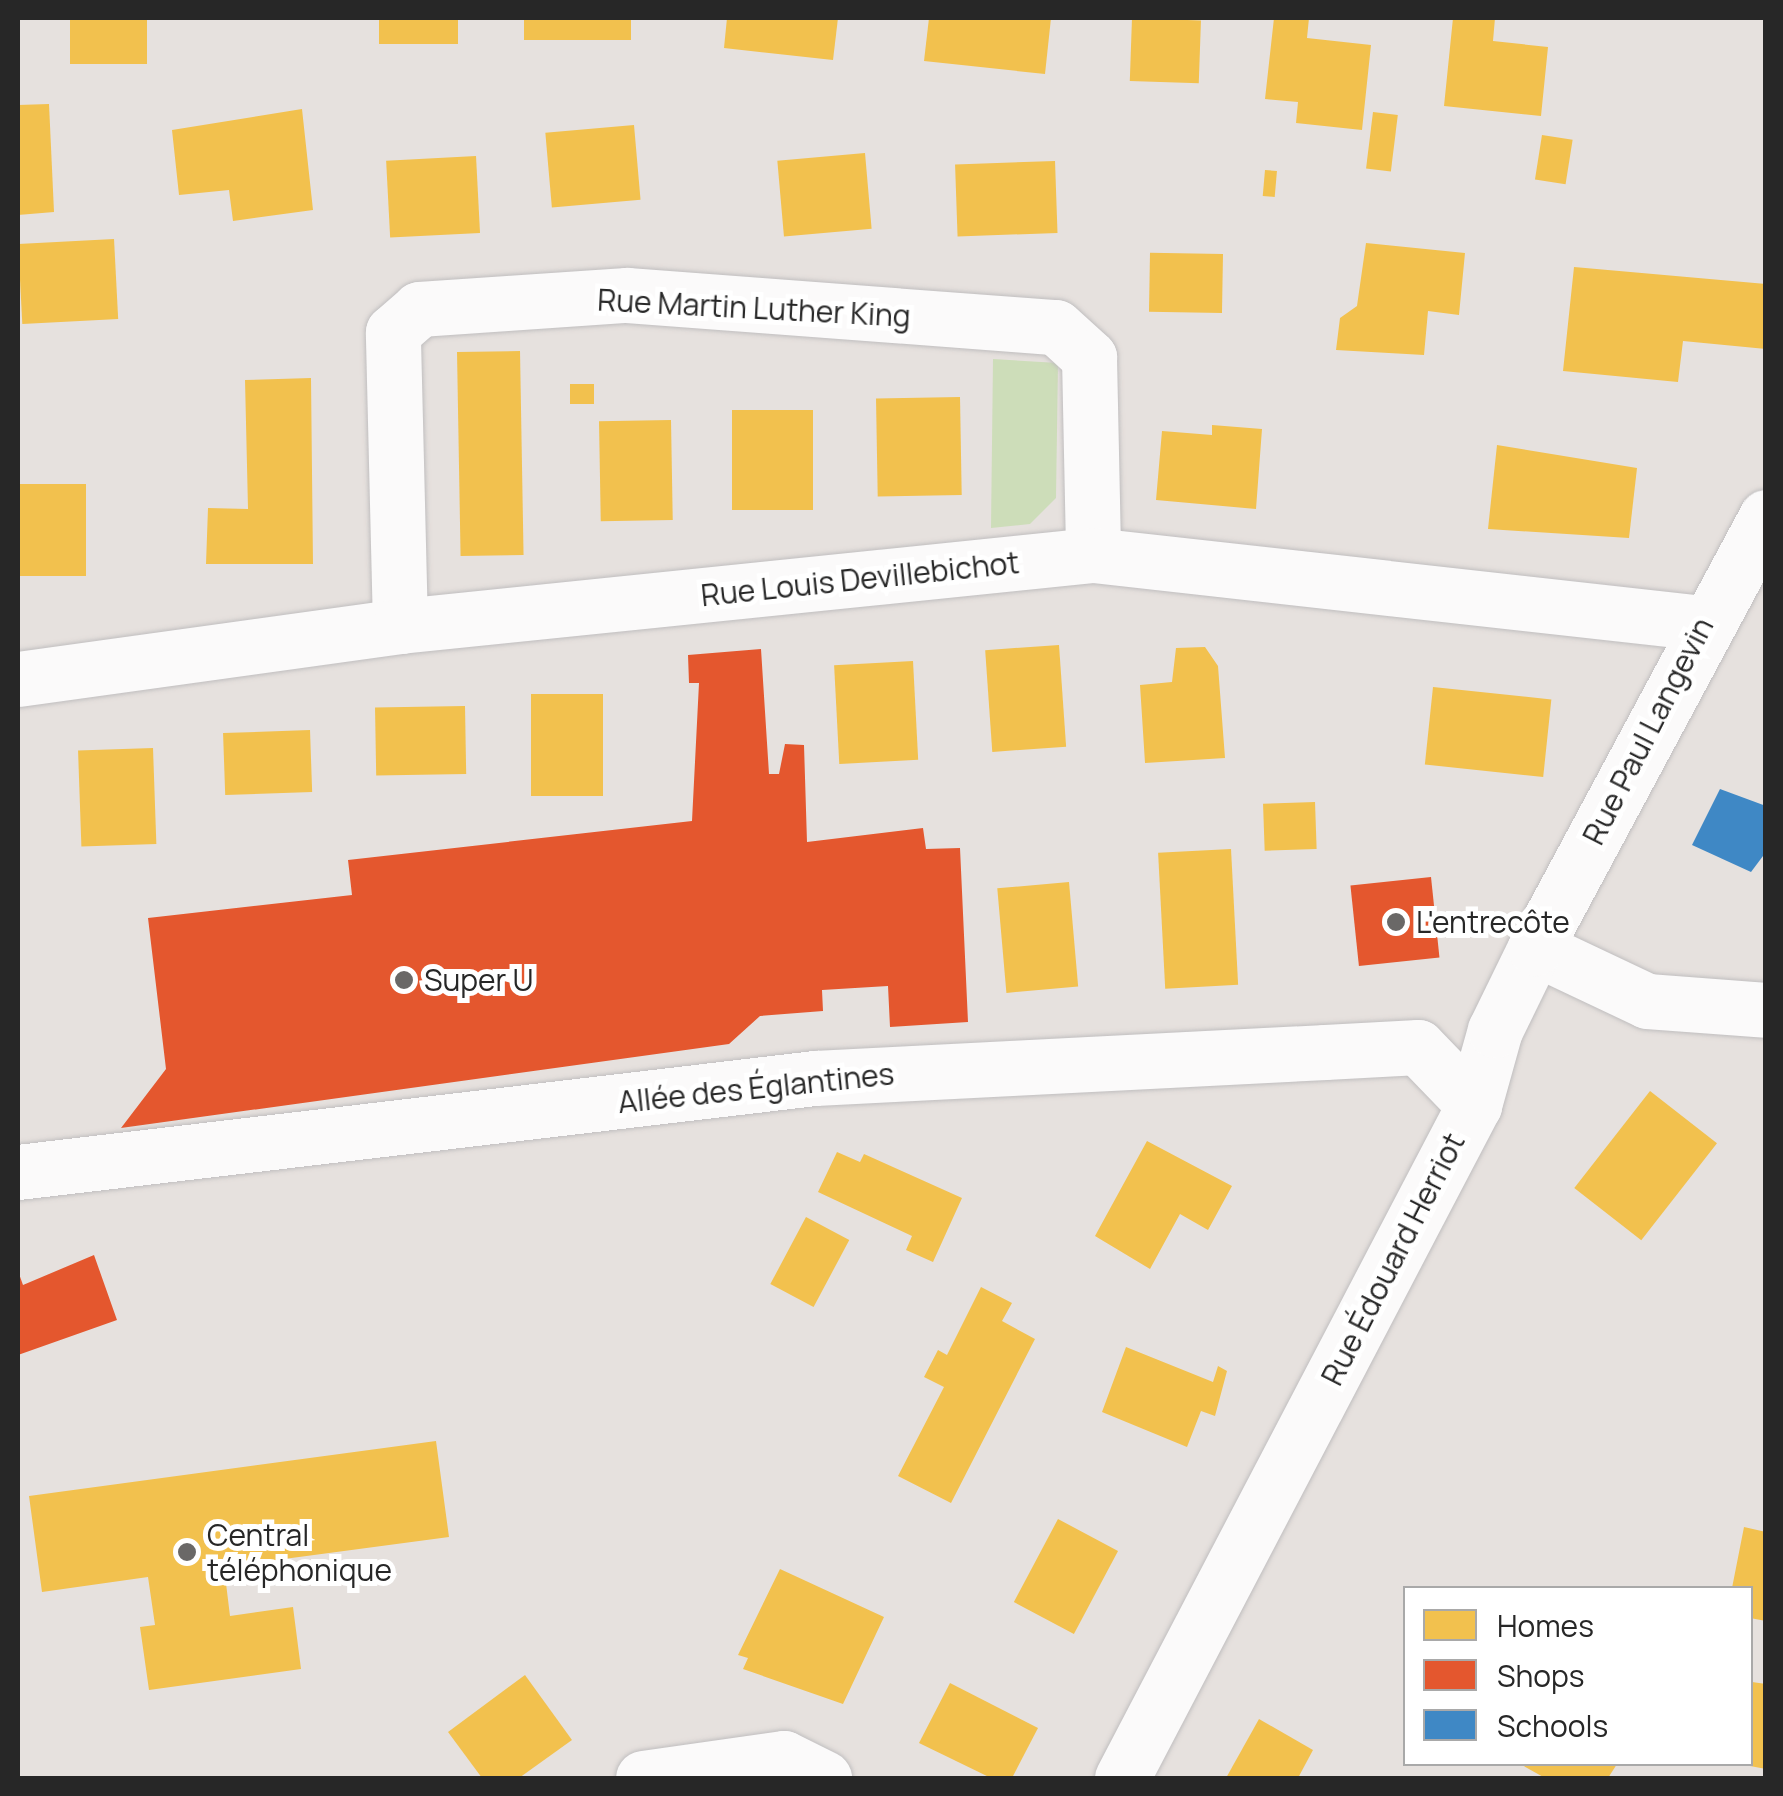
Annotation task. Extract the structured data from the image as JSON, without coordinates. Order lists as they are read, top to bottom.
{
  "streets": {
    "street": [
      "Rue Martin Luther King",
      "Rue Louis Devillebichot",
      "Rue Paul Langevin",
      "Allée des Églantines",
      "Rue Édouard Herriot"
    ]
  },
  "crossings": [
    ["Rue Martin Luther King", "Rue Louis Devillebichot"],
    ["Rue Louis Devillebichot", "Rue Paul Langevin"],
    ["Rue Paul Langevin", "Rue Édouard Herriot"],
    ["Allée des Églantines", "Rue Édouard Herriot"]
  ],
  "places": ["L'entrecôte", "Super U", "Central téléphonique"],
  "legend": ["Homes", "Shops", "Schools"]
}
